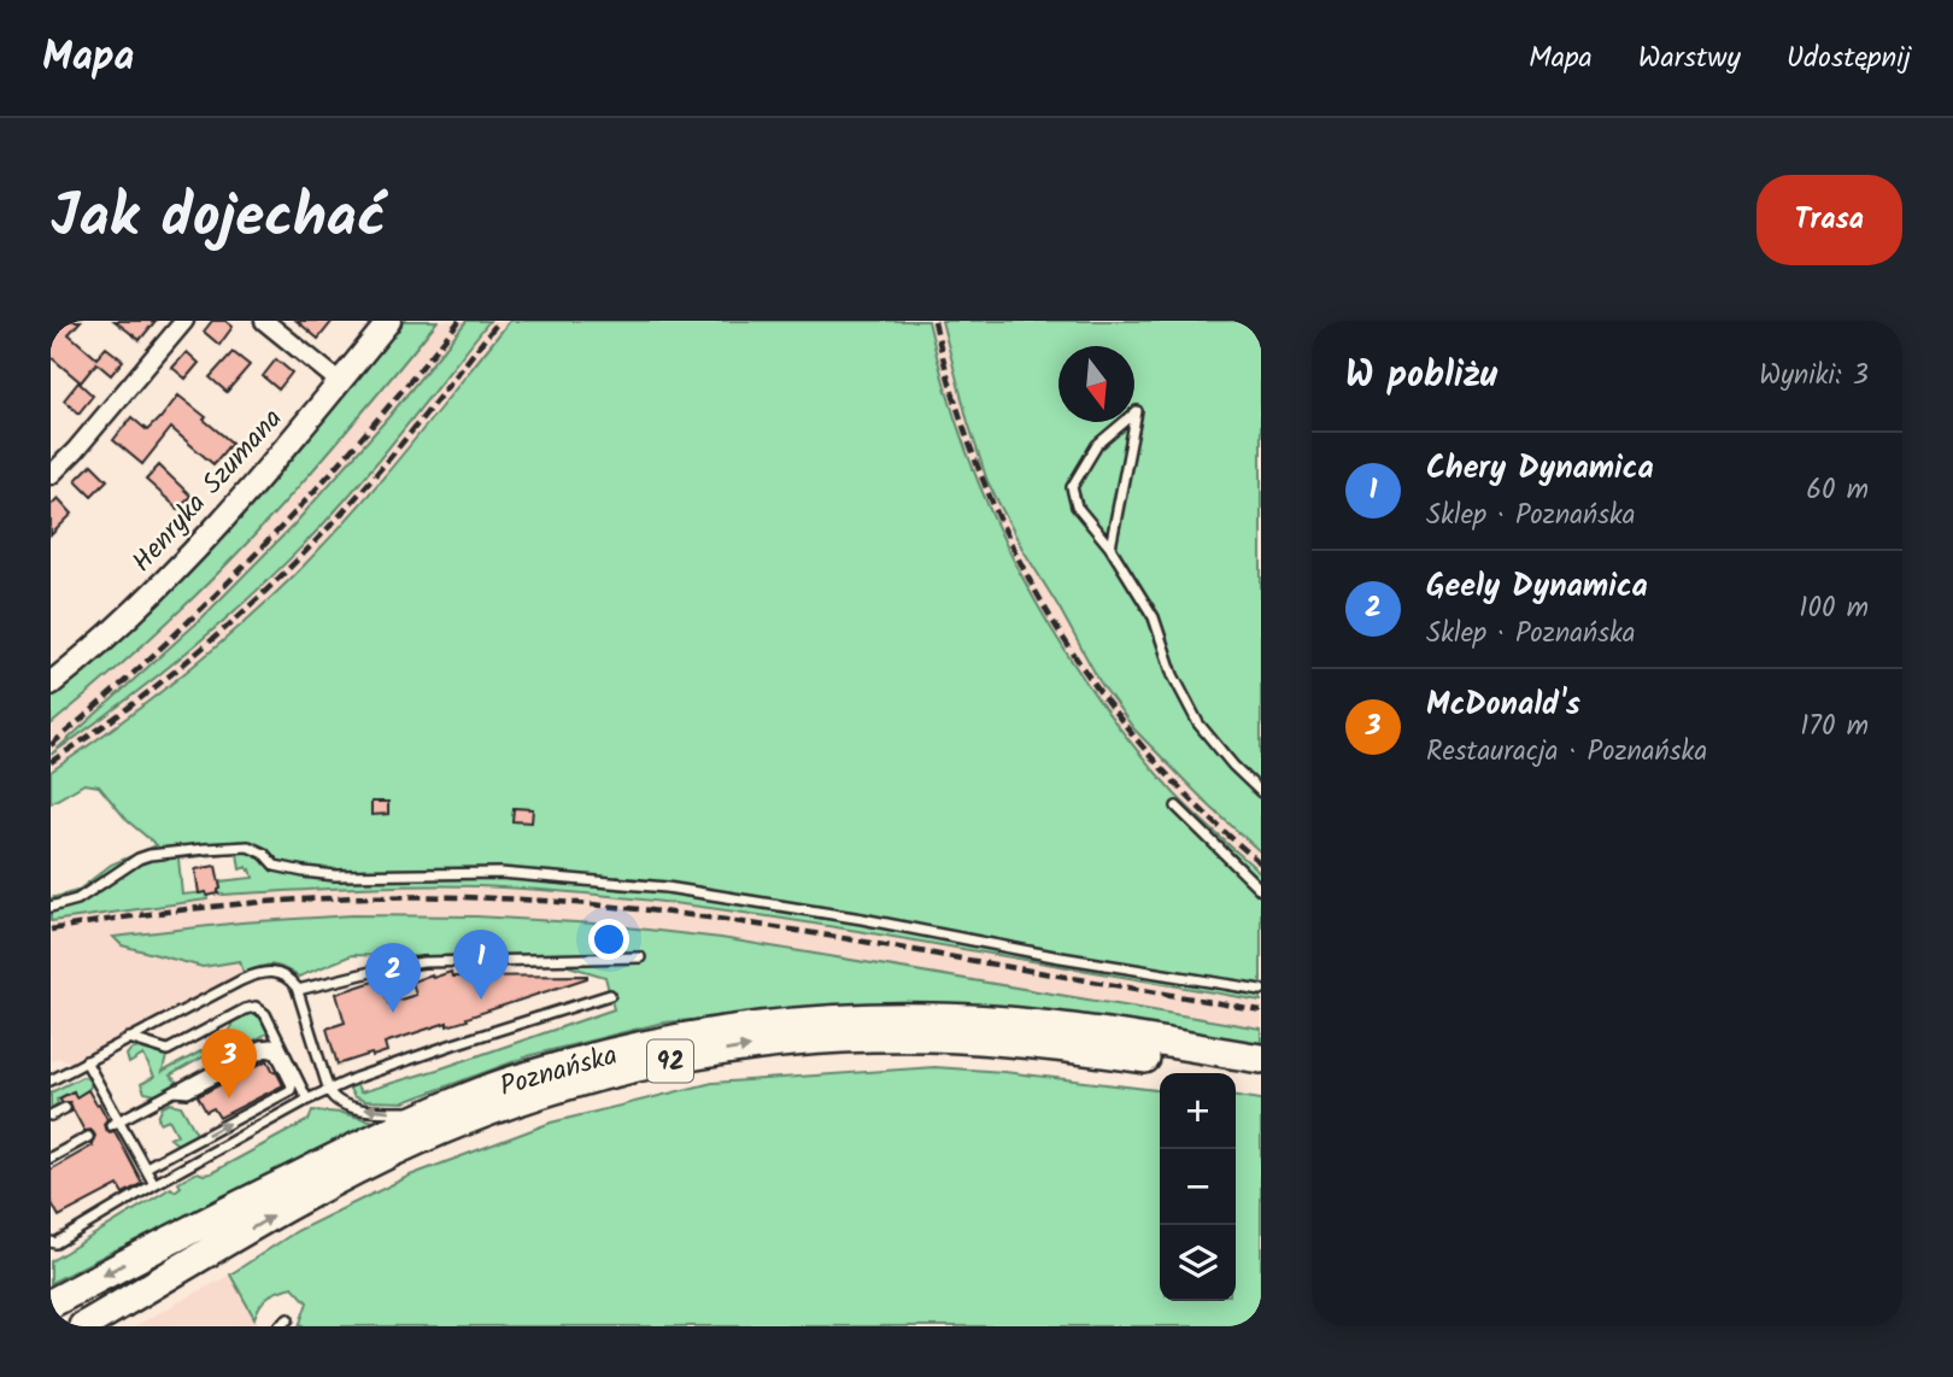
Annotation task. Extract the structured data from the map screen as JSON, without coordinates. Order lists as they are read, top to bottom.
{
  "streets": {
    "main road": ["92", "Poznańska"],
    "street": ["Henryka Szumana"]
  },
  "north": "bottom",
  "page": {
    "header": "Mapa",
    "nav": ["Mapa", "Warstwy", "Udostępnij"],
    "title": "Jak dojechać",
    "buttons": "Trasa",
    "heading": ["W pobliżu", "Wyniki: 3"],
    "list": [
      {
        "mark": "1",
        "name": "Chery Dynamica",
        "note": "Sklep · Poznańska",
        "value": "60 m"
      },
      {
        "mark": "2",
        "name": "Geely Dynamica",
        "note": "Sklep · Poznańska",
        "value": "100 m"
      },
      {
        "mark": "3",
        "name": "McDonald's",
        "note": "Restauracja · Poznańska",
        "value": "170 m"
      }
    ],
    "pins": ["1", "2", "3"],
    "map_buttons": ["+", "−"]
  }
}
